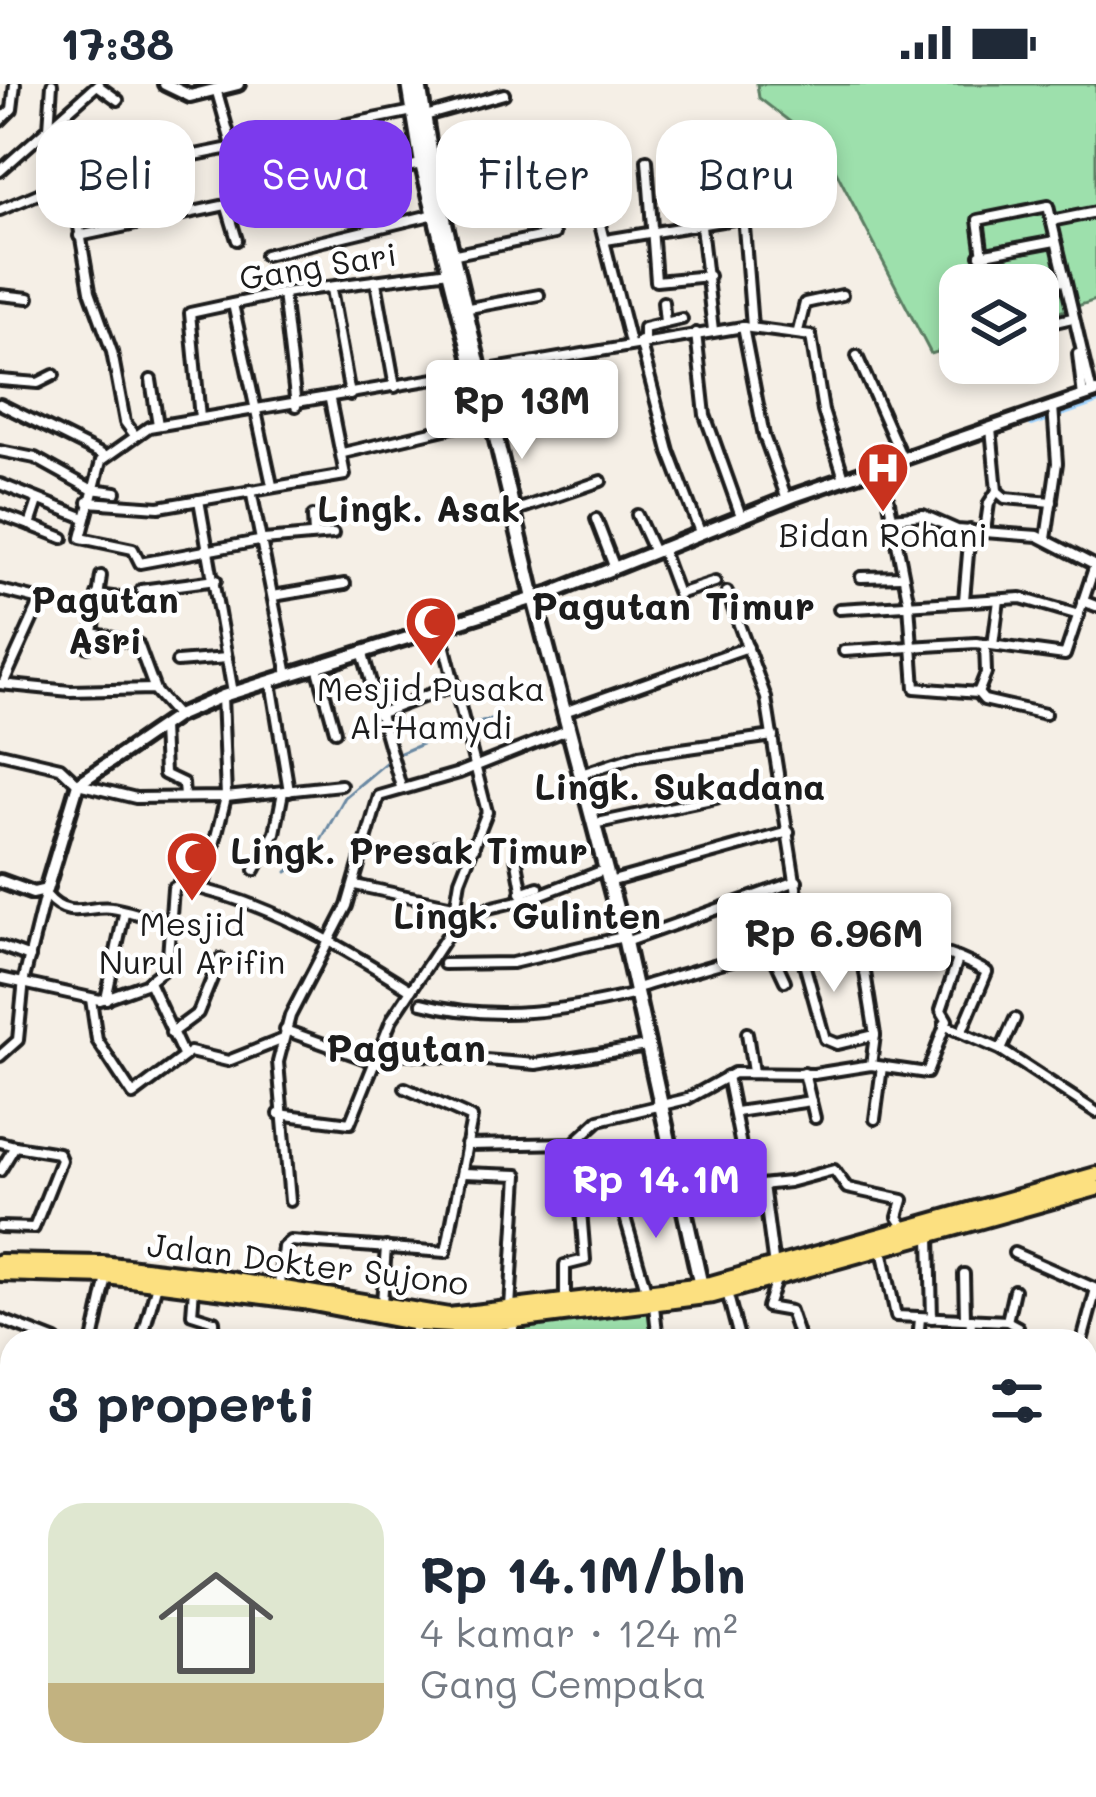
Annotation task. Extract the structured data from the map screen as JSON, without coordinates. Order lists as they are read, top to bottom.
{
  "streets": {
    "highway": ["Jalan Dokter Sujono"],
    "street": ["Gang Sari"]
  },
  "districts": [
    "Lingk. Asak",
    "Pagutan Asri",
    "Pagutan Timur",
    "Lingk. Sukadana",
    "Lingk. Presak Timur",
    "Lingk. Gulinten",
    "Pagutan"
  ],
  "places": {
    "hospital": ["Bidan Rohani"],
    "mosque": ["Mesjid Pusaka Al-Hamydi", "Mesjid Nurul Arifin"]
  },
  "page": {
    "status": "17:38",
    "chip": [
      "Beli",
      "Sewa",
      "Filter",
      "Baru"
    ],
    "price": ["Rp 13M", "Rp 6.96M", "Rp 14.1M"],
    "heading": "3 properti",
    "list": [
      {
        "name": "Rp 14.1M/bln",
        "note": "4 kamar · 124 m² · Gang Cempaka"
      }
    ]
  }
}
